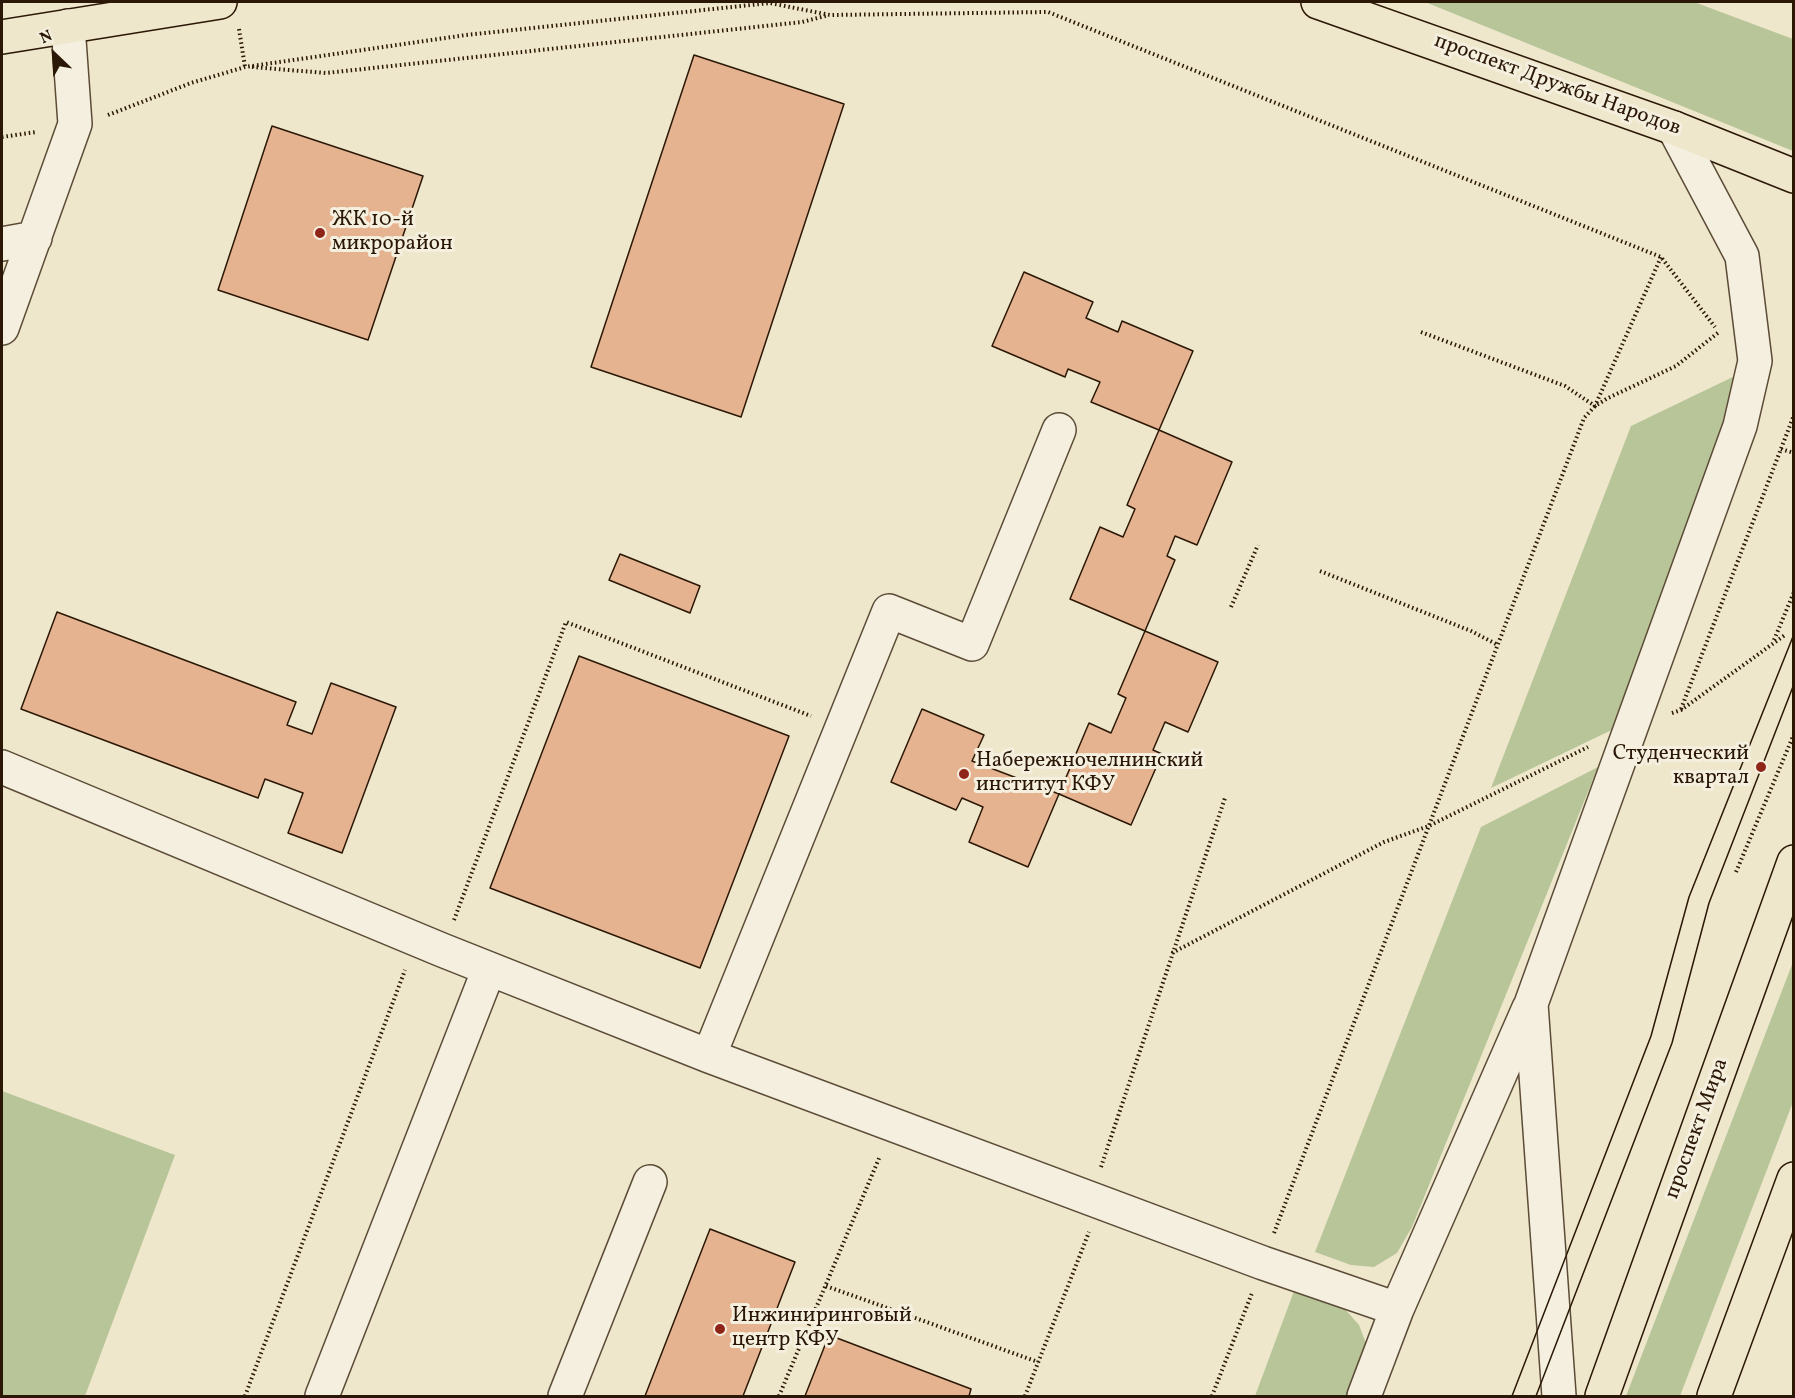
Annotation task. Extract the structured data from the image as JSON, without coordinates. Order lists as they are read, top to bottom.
{
  "streets": {
    "main road": ["проспект Дружбы Народов", "проспект Мира"]
  },
  "places": [
    "ЖК 10-й микрорайон",
    "Студенческий квартал",
    "Набережночелнинский институт КФУ",
    "Инжиниринговый центр КФУ"
  ],
  "north": "top left"
}
